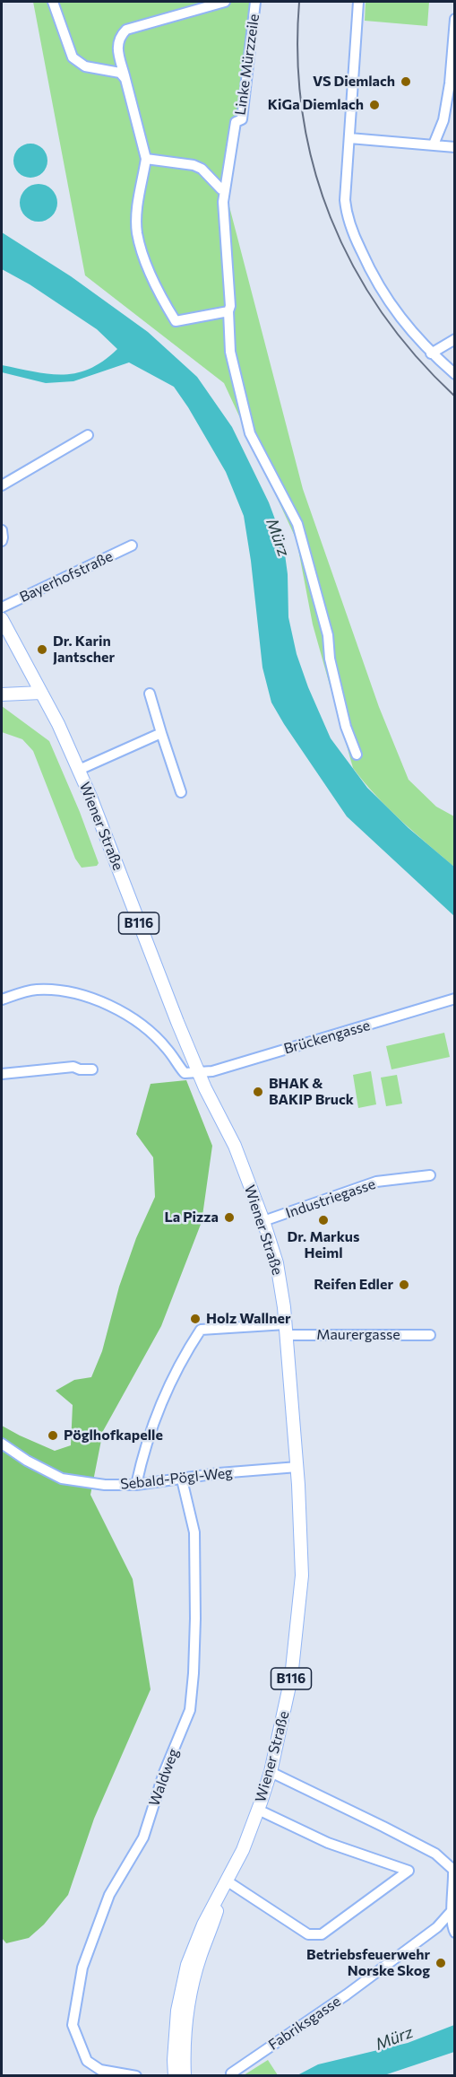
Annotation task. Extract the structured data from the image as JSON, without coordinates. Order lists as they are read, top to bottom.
{
  "streets": {
    "main road": ["Wiener Straße", "B116"],
    "street": [
      "Linke Mürzzeile",
      "Bayerhofstraße",
      "Brückengasse",
      "Industriegasse",
      "Maurergasse",
      "Sebald-Pögl-Weg",
      "Waldweg",
      "Fabriksgasse"
    ]
  },
  "crossings": [
    ["Wiener Straße", "Brückengasse"],
    ["Wiener Straße", "Industriegasse"],
    ["Wiener Straße", "Maurergasse"],
    ["Wiener Straße", "Sebald-Pögl-Weg"],
    ["Maurergasse", "Sebald-Pögl-Weg"],
    ["Sebald-Pögl-Weg", "Waldweg"]
  ],
  "water": ["Mürz"],
  "places": [
    "VS Diemlach",
    "KiGa Diemlach",
    "Dr. Karin Jantscher",
    "BHAK & BAKIP Bruck",
    "La Pizza",
    "Dr. Markus Heiml",
    "Reifen Edler",
    "Holz Wallner",
    "Pöglhofkapelle",
    "Betriebsfeuerwehr Norske Skog"
  ]
}
